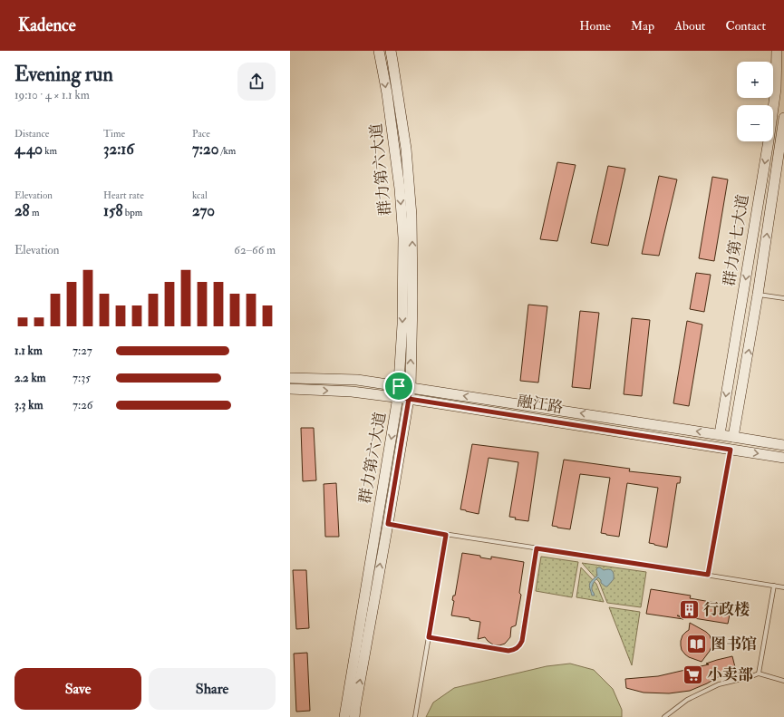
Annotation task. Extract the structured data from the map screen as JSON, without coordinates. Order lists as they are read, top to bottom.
{
  "streets": {
    "main road": ["群力第六大道", "群力第七大道", "融江路"]
  },
  "crossings": [
    ["群力第六大道", "融江路"],
    ["群力第七大道", "融江路"]
  ],
  "places": {
    "building": ["行政楼"],
    "library": ["图书馆"],
    "supermarket": ["小卖部"]
  },
  "page": {
    "header": "Kadence",
    "nav": [
      "Home",
      "Map",
      "About",
      "Contact"
    ],
    "heading": ["Evening run", "19:10 · 4 × 1.1 km"],
    "map_buttons": ["+", "−"],
    "stats": [
      ["Distance", "4.40 km"],
      ["Time", "32:16"],
      ["Pace", "7:20 /km"],
      ["Elevation", "28 m"],
      ["Heart rate", "158 bpm"],
      ["kcal", "270"]
    ],
    "chart": ["Elevation", "62–66 m"],
    "list": [
      {
        "name": "1.1 km",
        "note": "7:27"
      },
      {
        "name": "2.2 km",
        "note": "7:35"
      },
      {
        "name": "3.3 km",
        "note": "7:26"
      }
    ],
    "buttons": ["Save", "Share"]
  }
}
